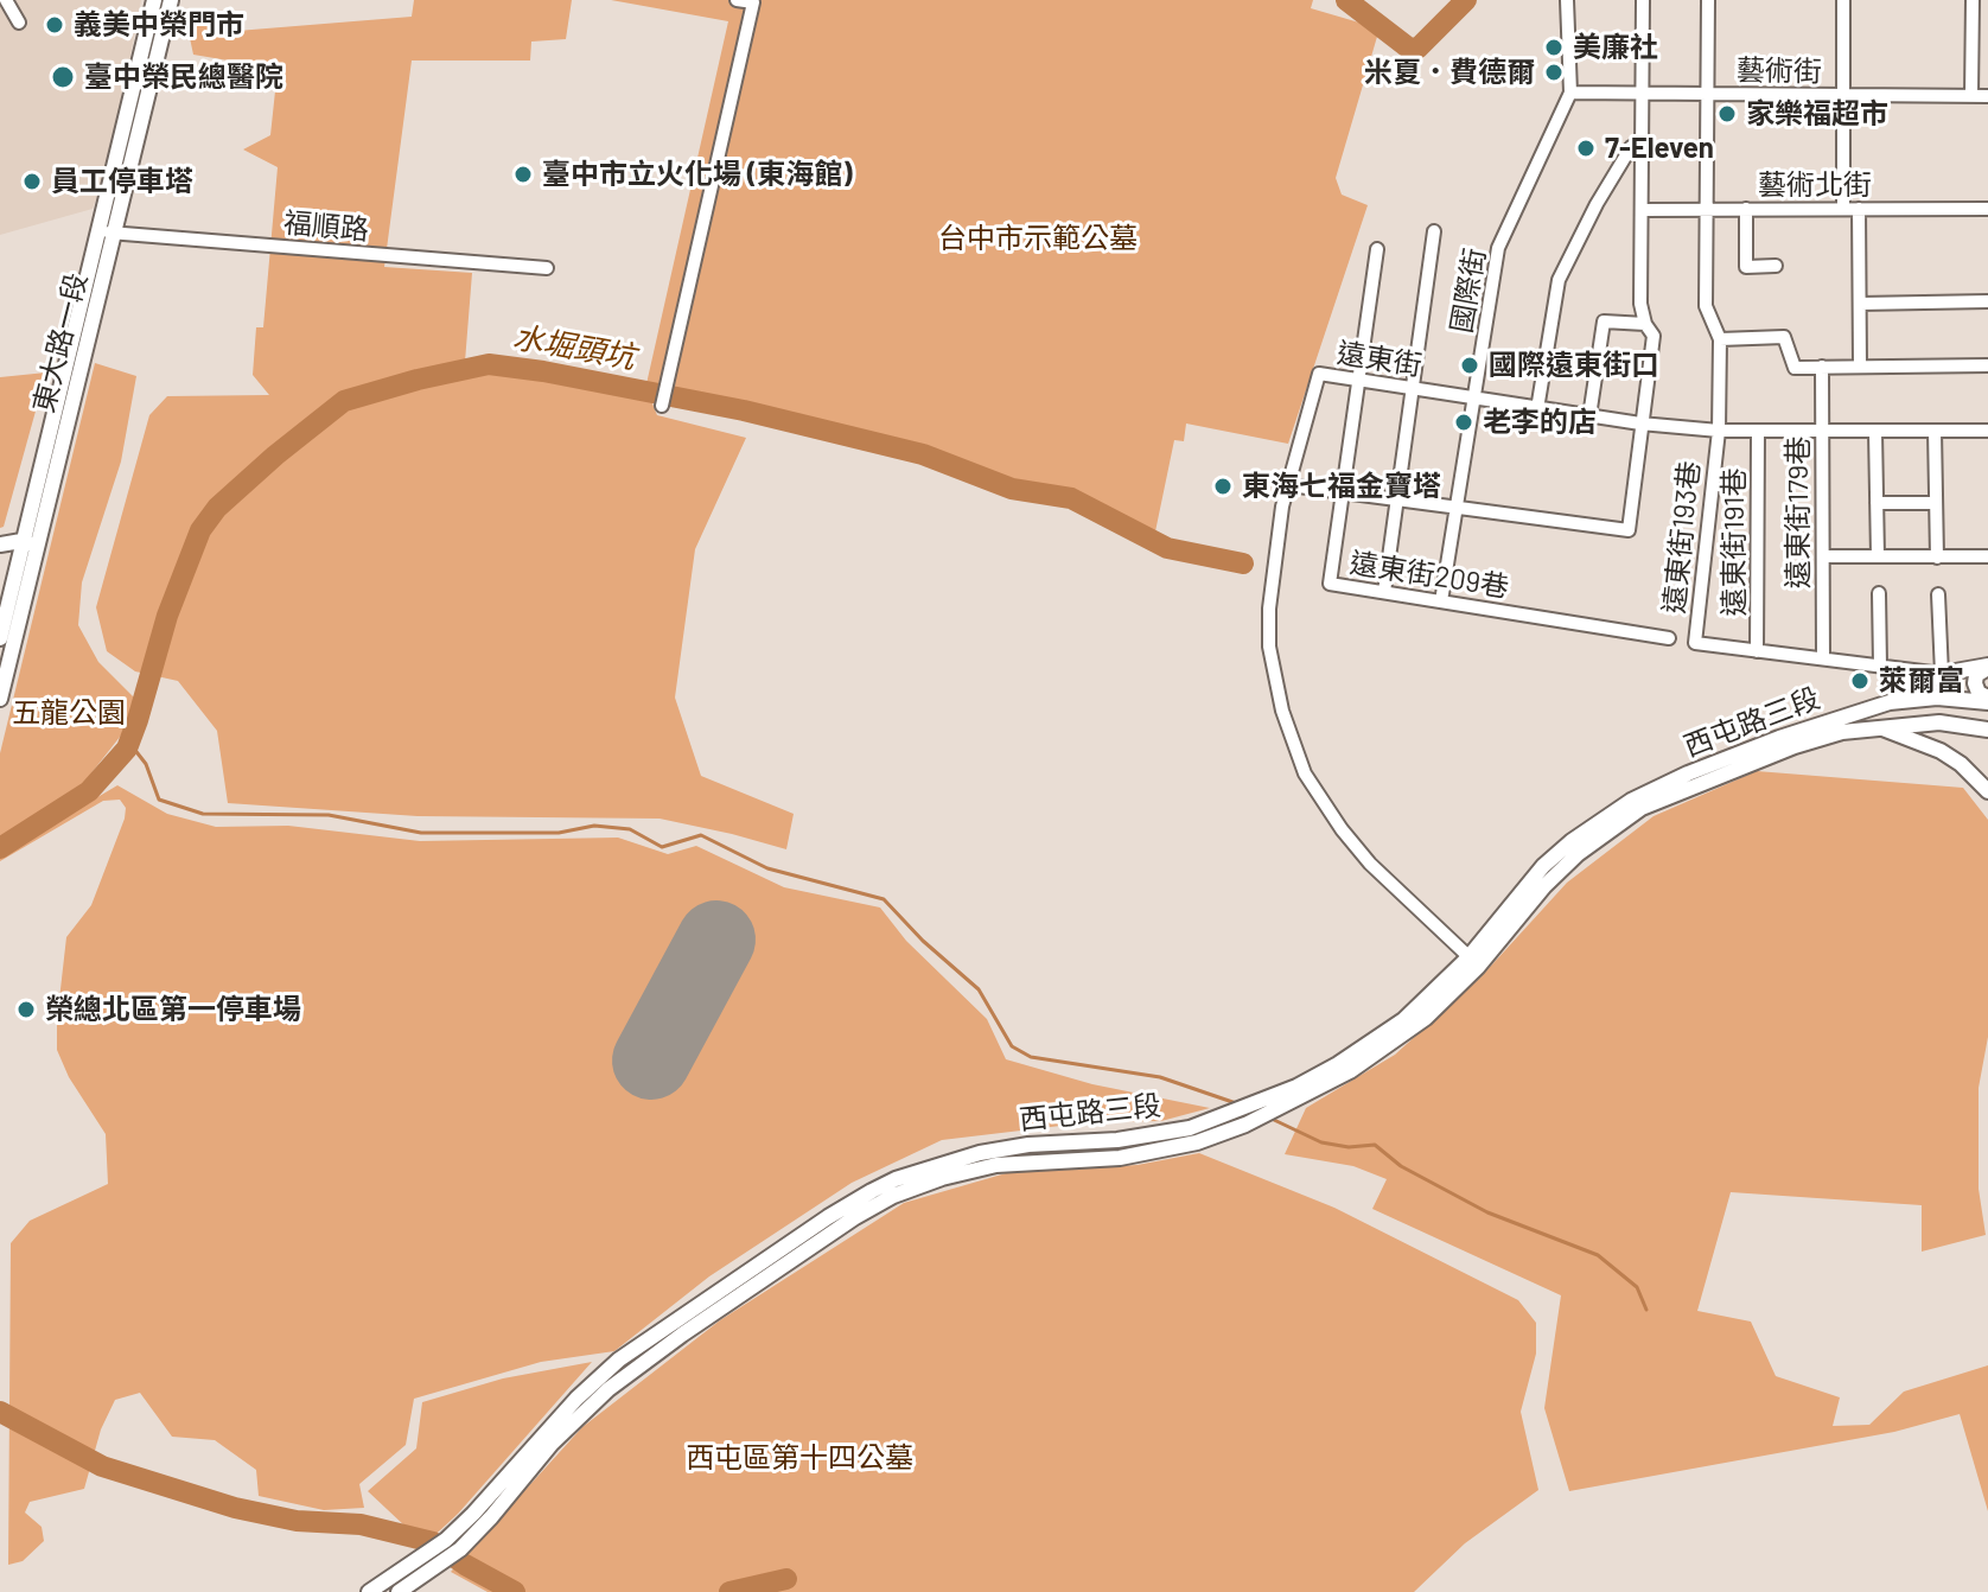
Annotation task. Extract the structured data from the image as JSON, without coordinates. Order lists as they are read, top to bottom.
{
  "streets": {
    "street": [
      "藝術街",
      "藝術北街",
      "福順路",
      "國際街",
      "東大路一段",
      "遠東街",
      "遠東街179巷",
      "遠東街193巷",
      "遠東街191巷",
      "遠東街209巷",
      "西屯路三段"
    ]
  },
  "crossings": [
    ["藝術街", "國際街"],
    ["福順路", "東大路一段"],
    ["國際街", "遠東街"],
    ["國際街", "遠東街209巷"],
    ["遠東街", "遠東街179巷"],
    ["遠東街", "遠東街193巷"],
    ["遠東街", "遠東街191巷"],
    ["遠東街", "遠東街209巷"],
    ["遠東街", "西屯路三段"],
    ["遠東街193巷", "遠東街191巷"]
  ],
  "water": ["水堀頭坑"],
  "parks": ["台中市示範公墓", "五龍公園", "西屯區第十四公墓"],
  "places": [
    "義美中榮門市",
    "美廉社",
    "米夏．費德爾",
    "臺中榮民總醫院",
    "家樂福超市",
    "7-Eleven",
    "臺中市立火化場 (東海館)",
    "員工停車塔",
    "國際遠東街口",
    "老李的店",
    "東海七福金寶塔",
    "萊爾富",
    "榮總北區第一停車場"
  ]
}
